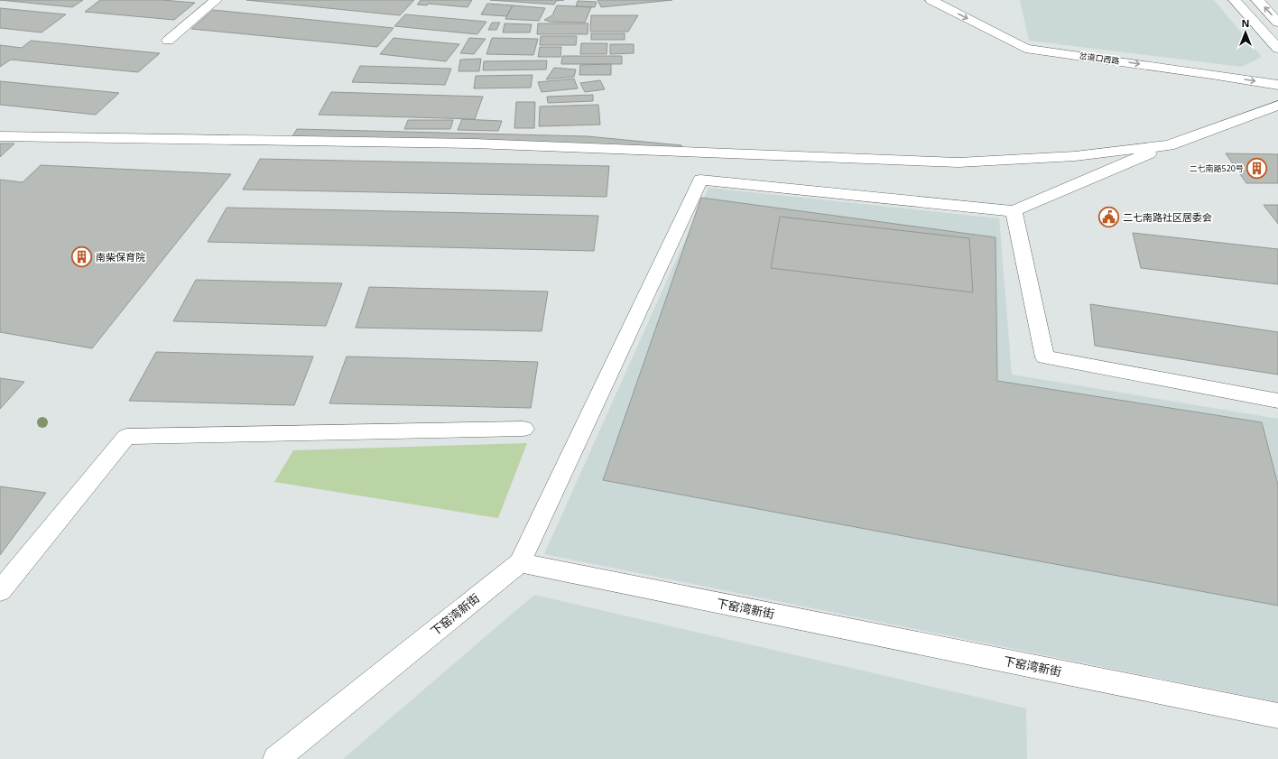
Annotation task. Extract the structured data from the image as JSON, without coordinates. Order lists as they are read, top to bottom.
{
  "streets": {
    "street": ["岔道口西路", "下窑湾新街"]
  },
  "places": {
    "building": ["二七南路520号", "南柴保育院"],
    "public building": ["二七南路社区居委会"]
  },
  "north": "top"
}
